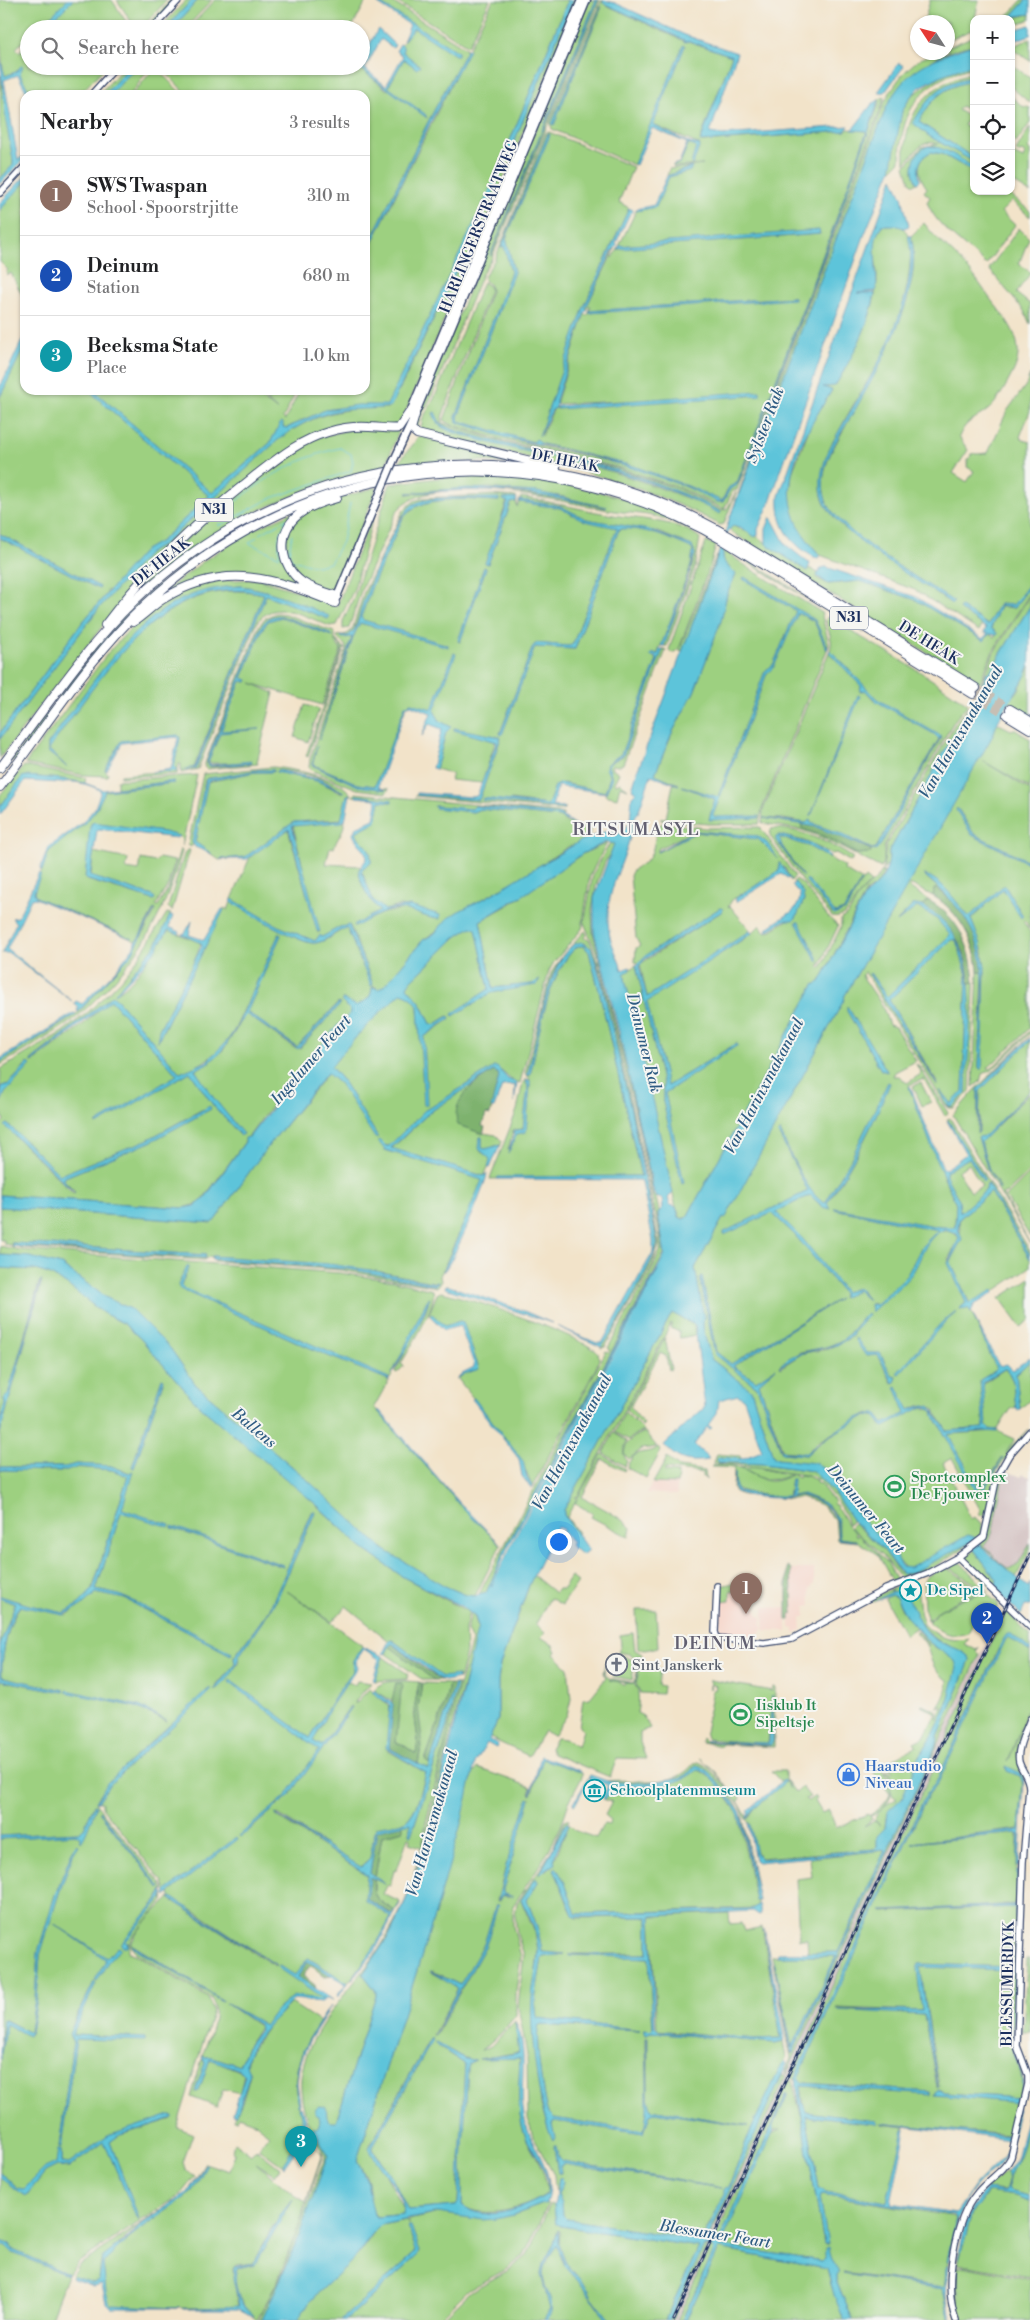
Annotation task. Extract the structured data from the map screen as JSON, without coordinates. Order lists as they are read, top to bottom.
{
  "streets": {
    "highway": ["DE HEAK", "N31"],
    "main road": ["HARLINGERSTRAATWEG"],
    "street": ["BLESSUMERDYK"]
  },
  "crossings": [
    ["HARLINGERSTRAATWEG", "N31"],
    ["DE HEAK", "N31"]
  ],
  "districts": ["RITSUMASYL", "DEINUM"],
  "water": [
    "Sylster Rak",
    "Van Harinxmakanaal",
    "Deinumer Rak",
    "Ingelumer Feart",
    "Ballens",
    "Deinumer Feart",
    "Blessumer Feart"
  ],
  "places": {
    "sports": ["Sportcomplex De Fjouwer", "Iisklub It Sipeltsje"],
    "place": ["De Sipel"],
    "church": ["Sint Janskerk"],
    "shop": ["Haarstudio Niveau"],
    "museum": ["Schoolplatenmuseum"]
  },
  "north": "top left",
  "page": {
    "map_buttons": ["+", "−"],
    "search": "Search here",
    "heading": ["Nearby", "3 results"],
    "list": [
      {
        "mark": "1",
        "name": "SWS Twaspan",
        "note": "School · Spoorstrjitte",
        "value": "310 m"
      },
      {
        "mark": "2",
        "name": "Deinum",
        "note": "Station",
        "value": "680 m"
      },
      {
        "mark": "3",
        "name": "Beeksma State",
        "note": "Place",
        "value": "1.0 km"
      }
    ],
    "pins": ["1", "2", "3"]
  }
}
